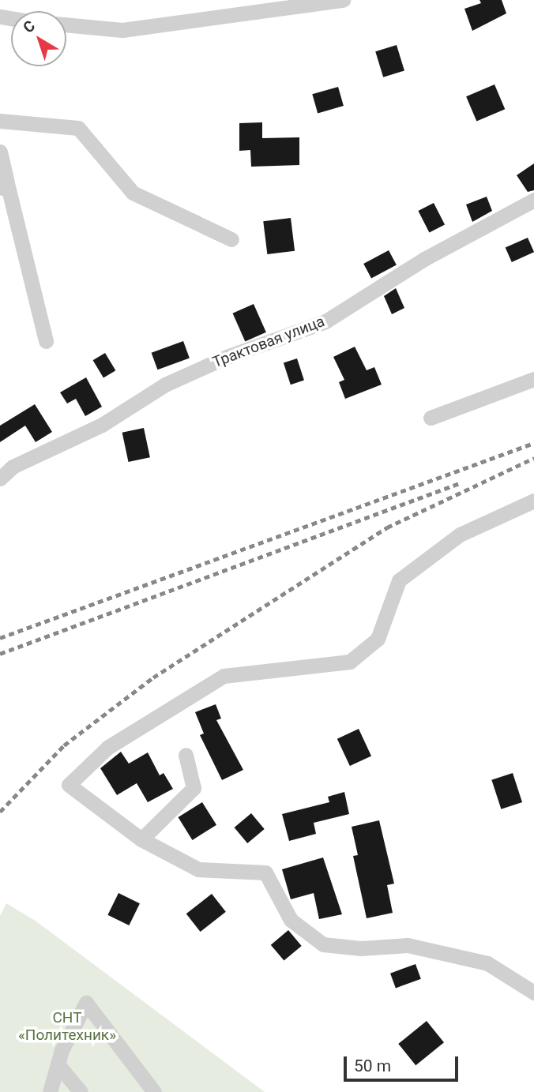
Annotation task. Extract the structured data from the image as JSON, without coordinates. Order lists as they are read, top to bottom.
{
  "streets": {
    "street": ["Трактовая улица"]
  },
  "parks": ["СНТ «Политехник»"],
  "scale_bar": "50 m",
  "north": "top left"
}
